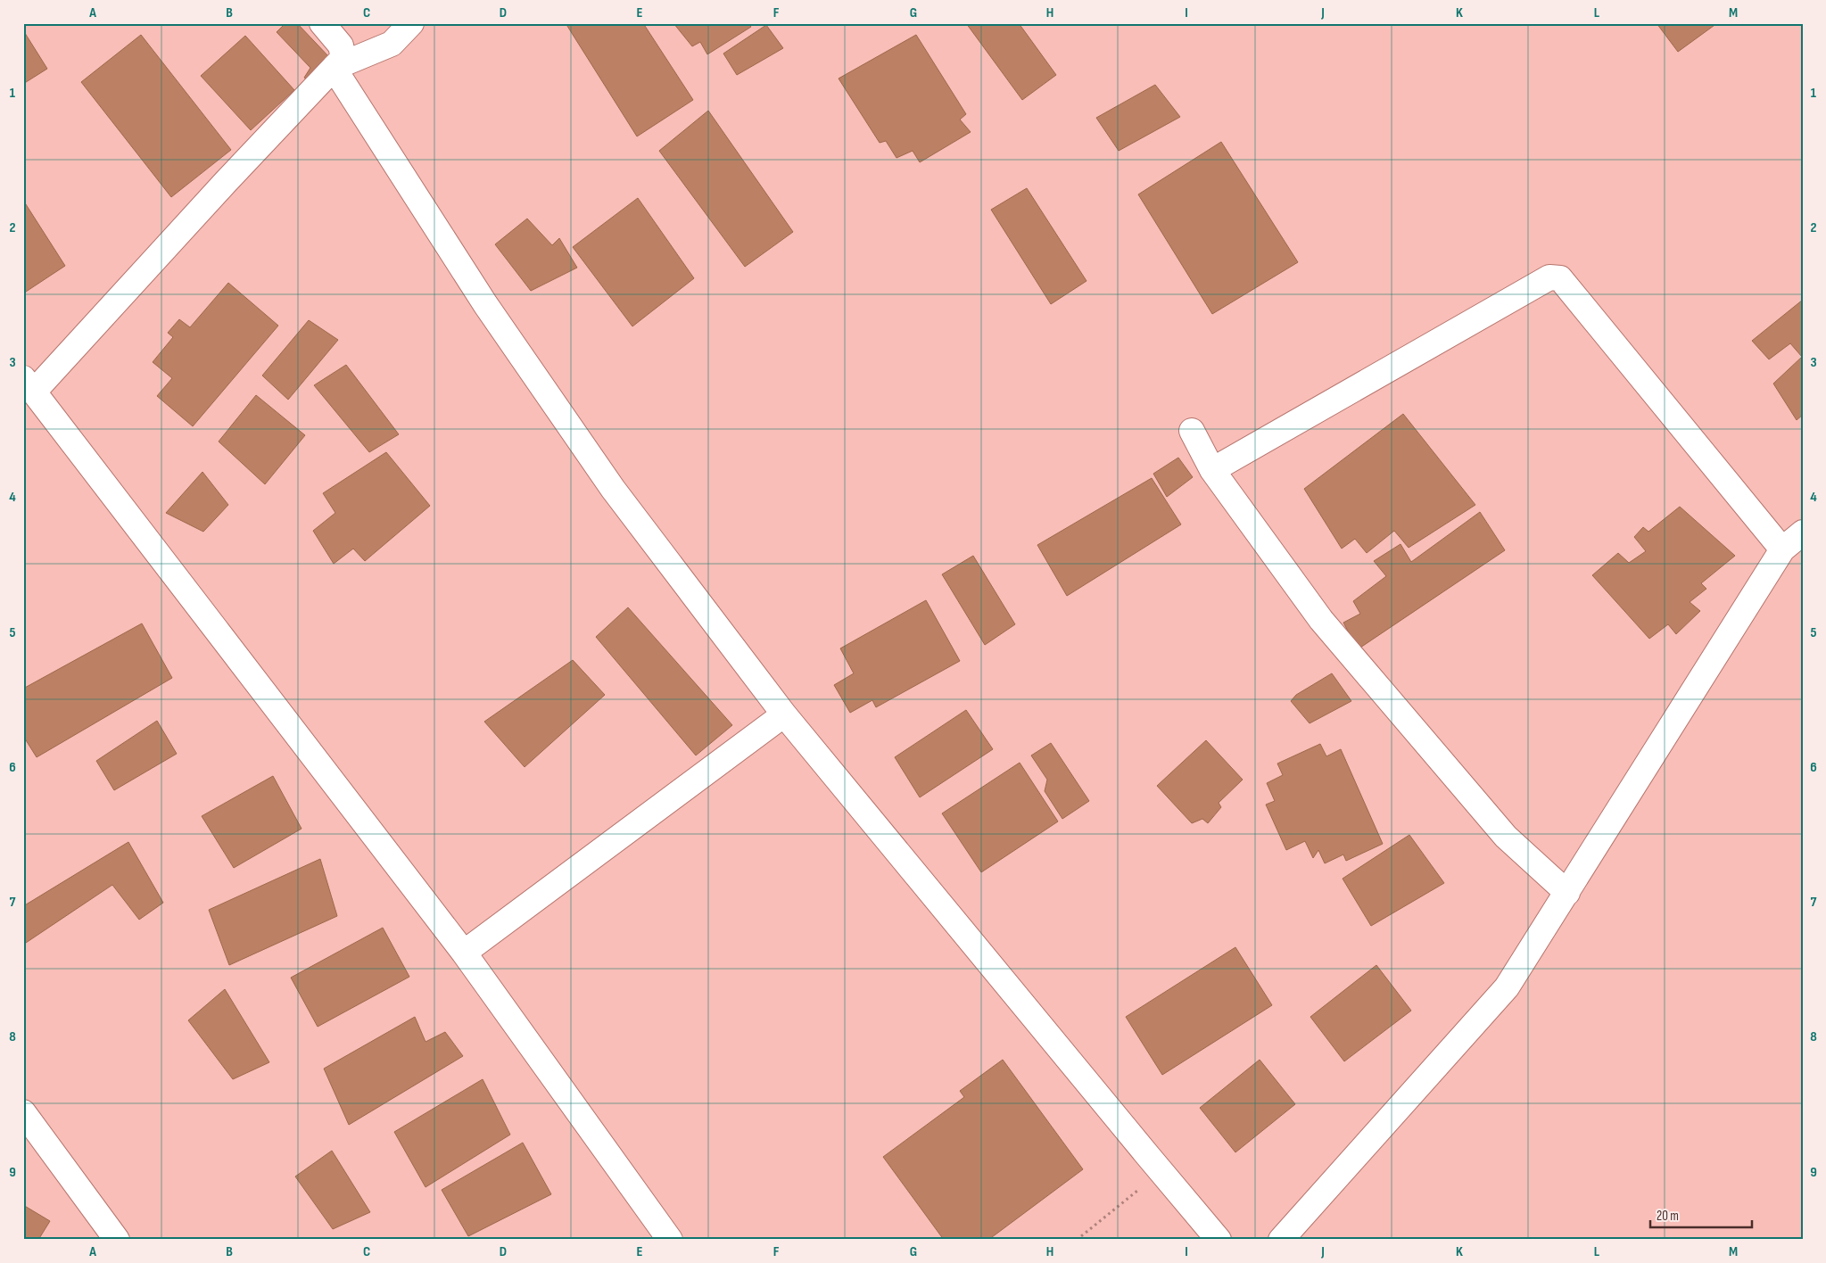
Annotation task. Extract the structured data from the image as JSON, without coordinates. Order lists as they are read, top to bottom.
{
  "scale_bar": "20 m",
  "grid": {
    "columns": [
      "A",
      "B",
      "C",
      "D",
      "E",
      "F",
      "G",
      "H",
      "I",
      "J",
      "K",
      "L",
      "M"
    ],
    "rows": [
      "1",
      "2",
      "3",
      "4",
      "5",
      "6",
      "7",
      "8",
      "9"
    ]
  }
}
